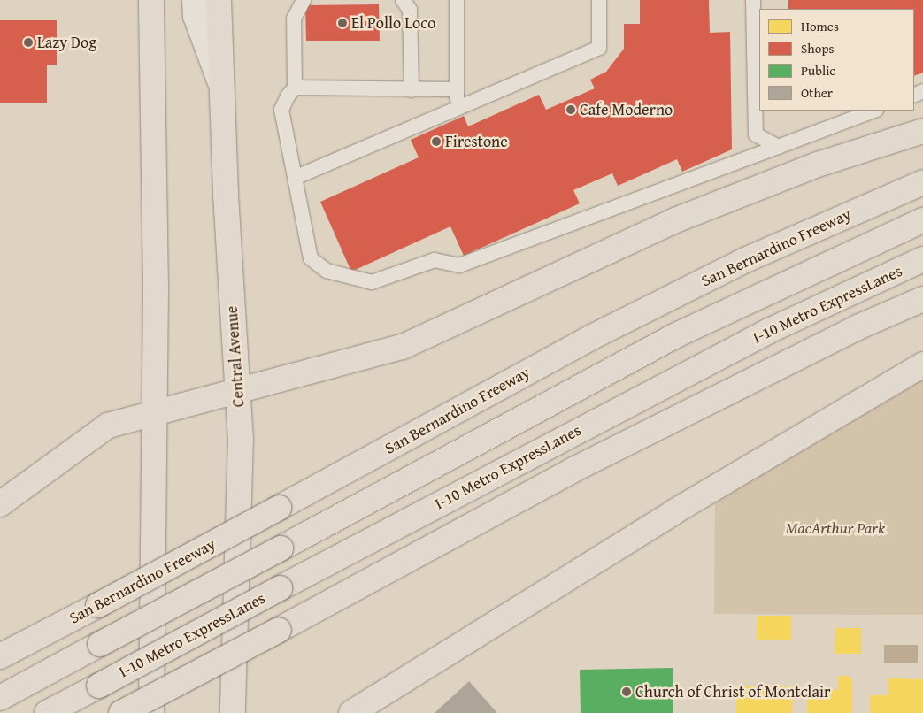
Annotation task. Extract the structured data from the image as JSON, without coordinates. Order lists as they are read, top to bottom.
{
  "streets": {
    "main road": ["San Bernardino Freeway", "I-10 Metro ExpressLanes", "Central Avenue"]
  },
  "parks": ["MacArthur Park"],
  "places": [
    "El Pollo Loco",
    "Lazy Dog",
    "Cafe Moderno",
    "Firestone",
    "Church of Christ of Montclair"
  ],
  "legend": [
    "Homes",
    "Shops",
    "Public",
    "Other"
  ]
}
